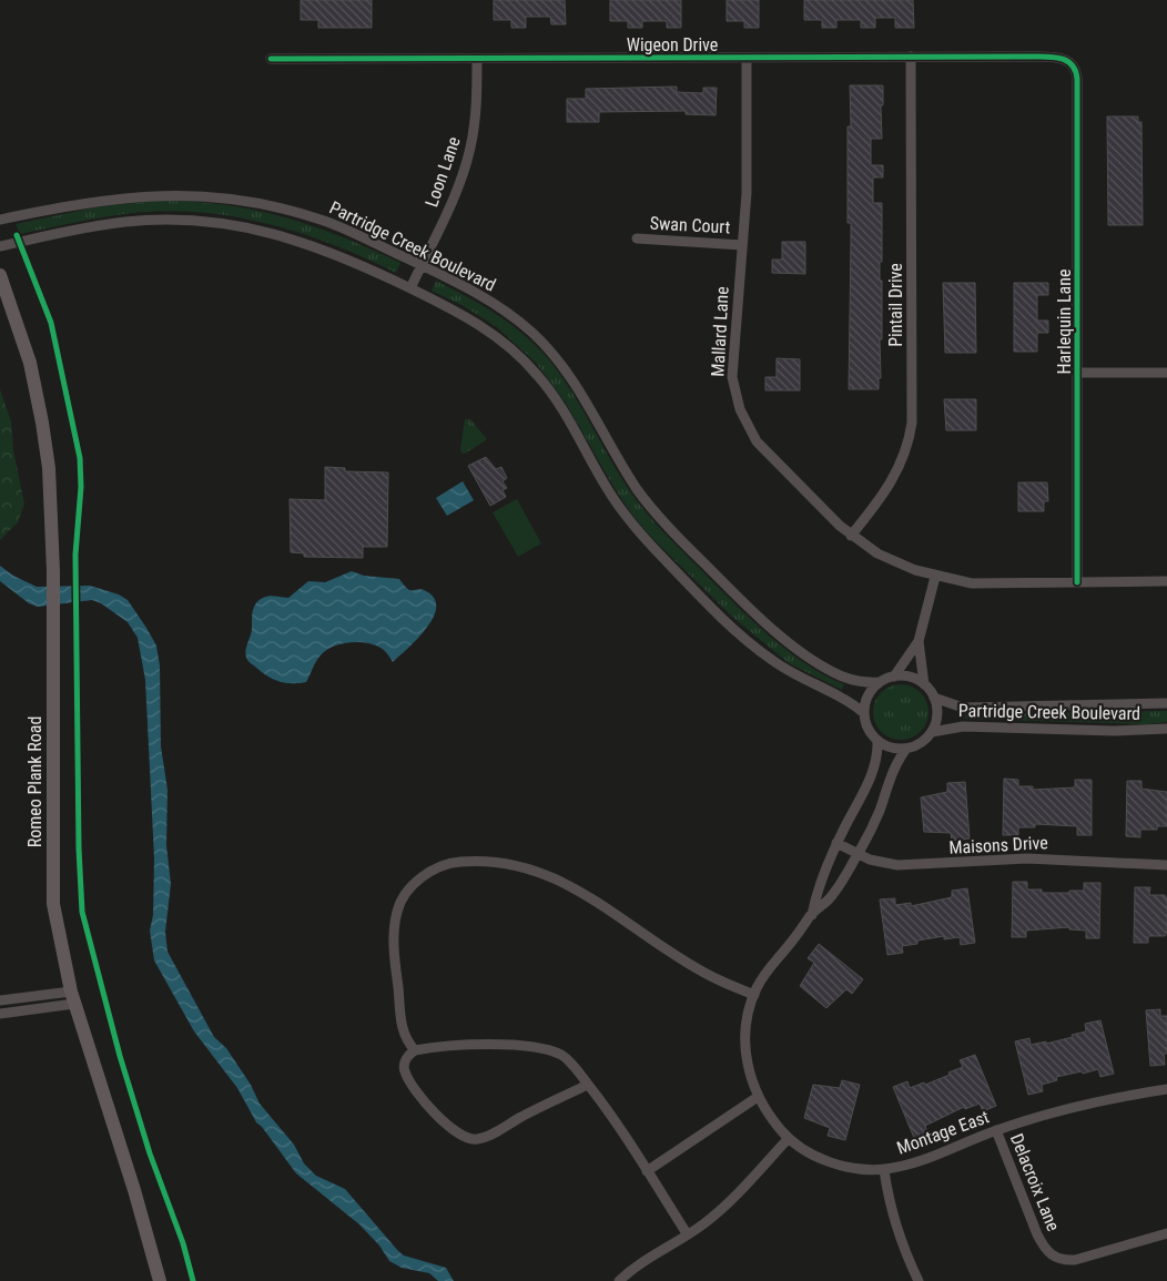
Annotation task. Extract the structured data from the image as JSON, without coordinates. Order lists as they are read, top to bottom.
{
  "streets": {
    "main road": ["Romeo Plank Road"],
    "street": [
      "Wigeon Drive",
      "Loon Lane",
      "Swan Court",
      "Partridge Creek Boulevard",
      "Pintail Drive",
      "Harlequin Lane",
      "Mallard Lane",
      "Maisons Drive",
      "Montage East",
      "Delacroix Lane"
    ]
  },
  "crossings": [
    ["Wigeon Drive", "Loon Lane"],
    ["Wigeon Drive", "Pintail Drive"],
    ["Wigeon Drive", "Harlequin Lane"],
    ["Wigeon Drive", "Mallard Lane"],
    ["Loon Lane", "Partridge Creek Boulevard"],
    ["Swan Court", "Mallard Lane"],
    ["Partridge Creek Boulevard", "Montage East"],
    ["Pintail Drive", "Mallard Lane"],
    ["Harlequin Lane", "Mallard Lane"],
    ["Maisons Drive", "Montage East"],
    ["Montage East", "Delacroix Lane"]
  ]
}
